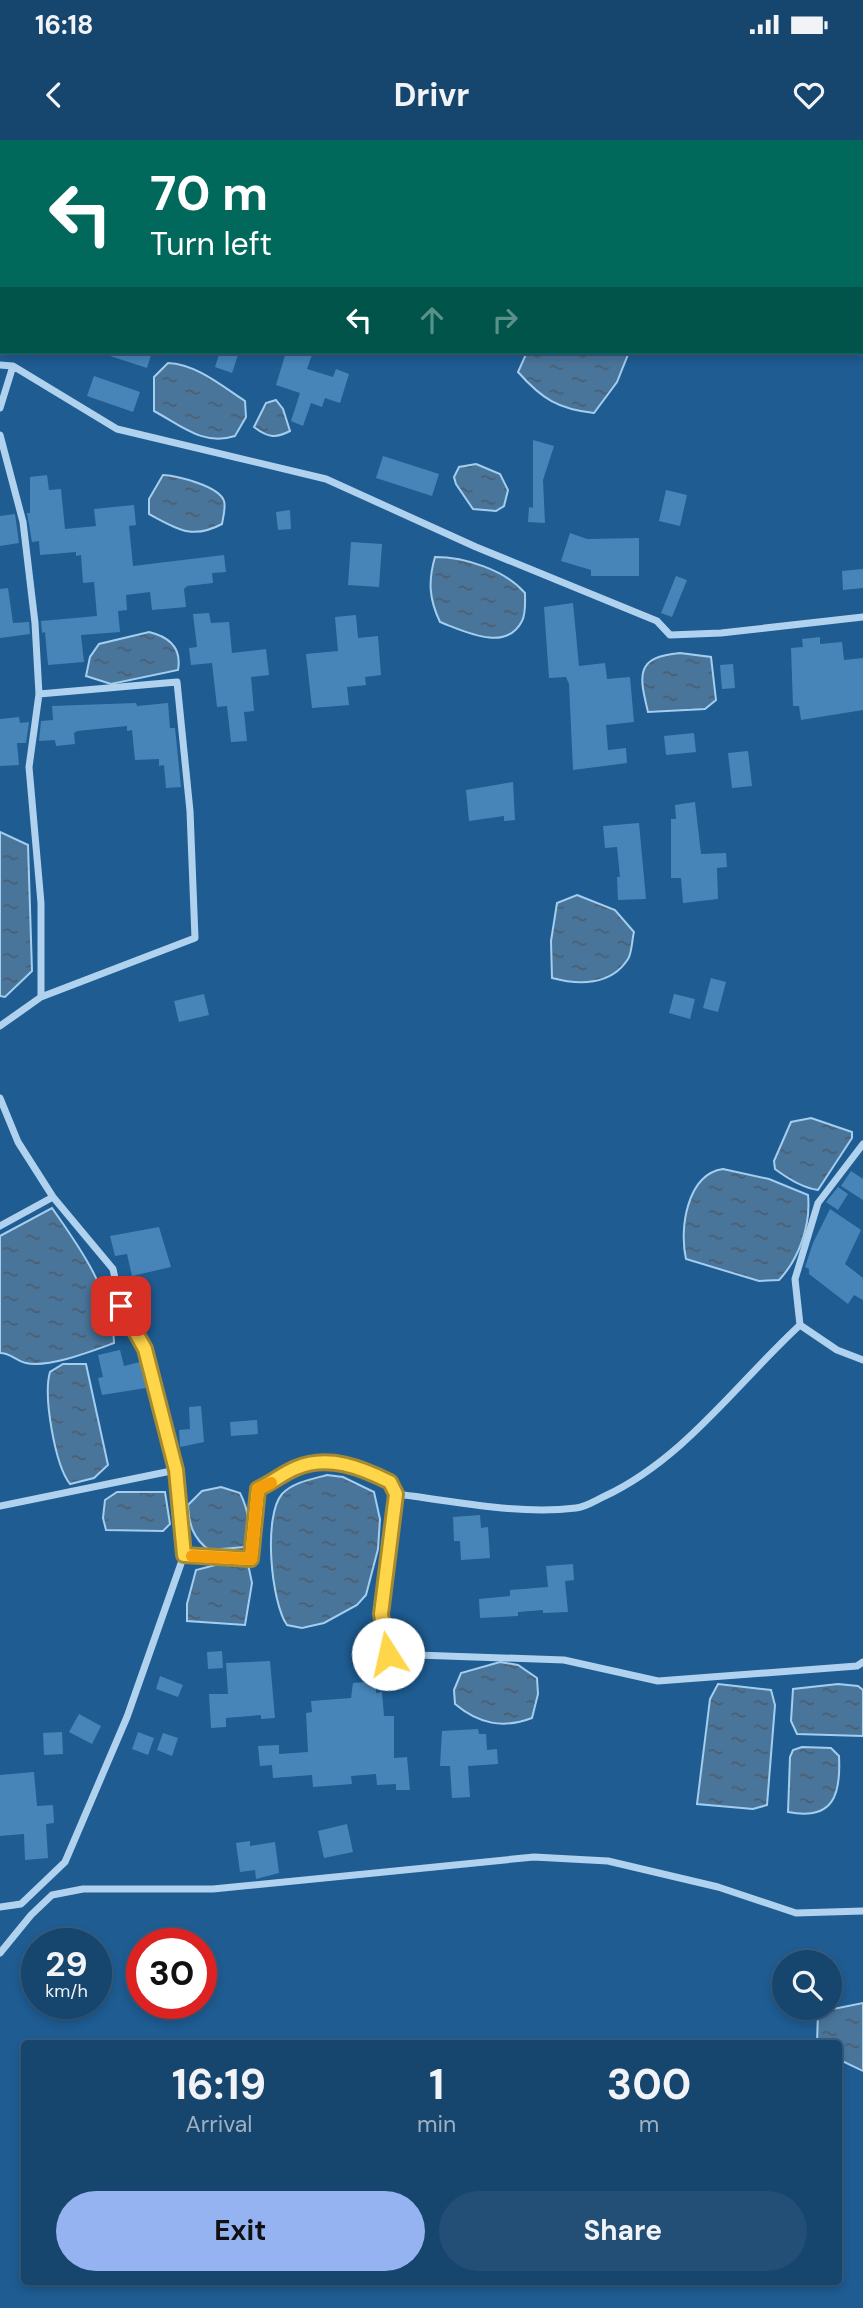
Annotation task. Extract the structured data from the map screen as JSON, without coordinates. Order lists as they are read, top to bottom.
{
  "page": {
    "status": "16:18",
    "header": "Drivr",
    "turn": ["70 m", "Turn left"],
    "speed": "29 km/h",
    "limit": "30",
    "eta": [
      "16:19",
      "Arrival",
      "1",
      "min",
      "300",
      "m"
    ],
    "buttons": ["Exit", "Share"]
  }
}
